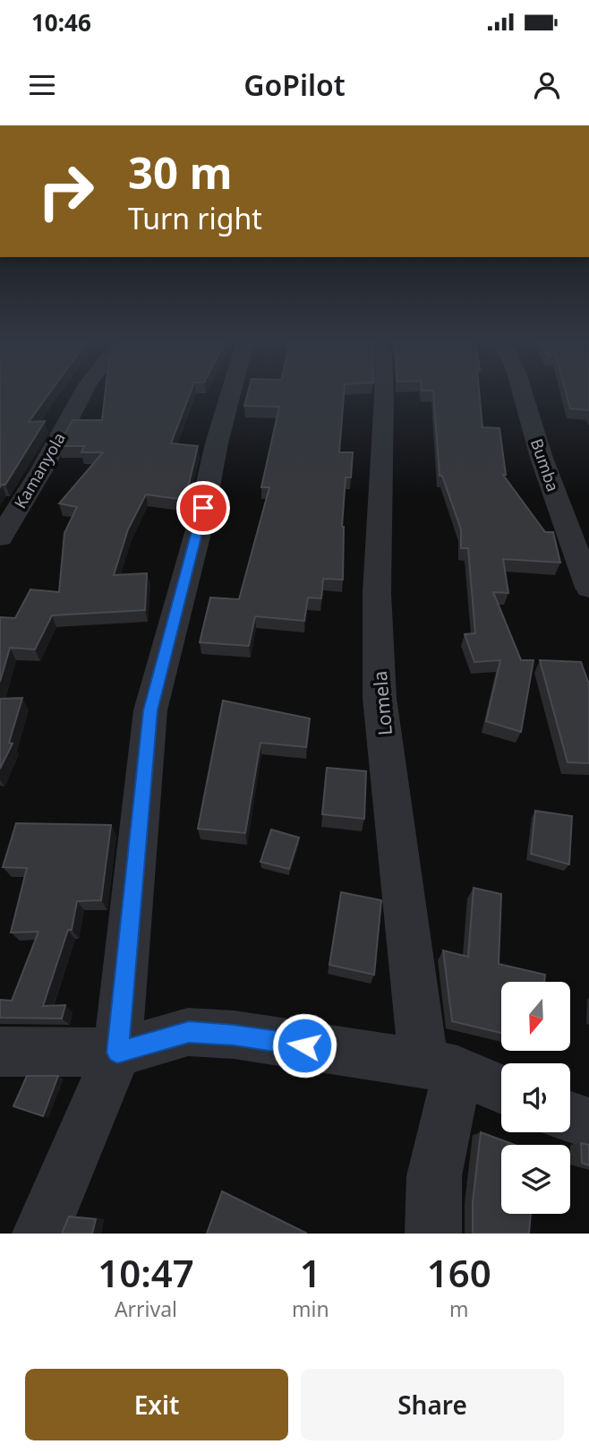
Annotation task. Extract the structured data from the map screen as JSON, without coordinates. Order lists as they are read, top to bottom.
{
  "streets": {
    "street": ["Bumba", "Kamanyola", "Lomela"]
  },
  "north": "bottom",
  "page": {
    "status": "10:46",
    "header": "GoPilot",
    "turn": ["30 m", "Turn right"],
    "eta": [
      "10:47",
      "Arrival",
      "1",
      "min",
      "160",
      "m"
    ],
    "buttons": ["Exit", "Share"]
  }
}
